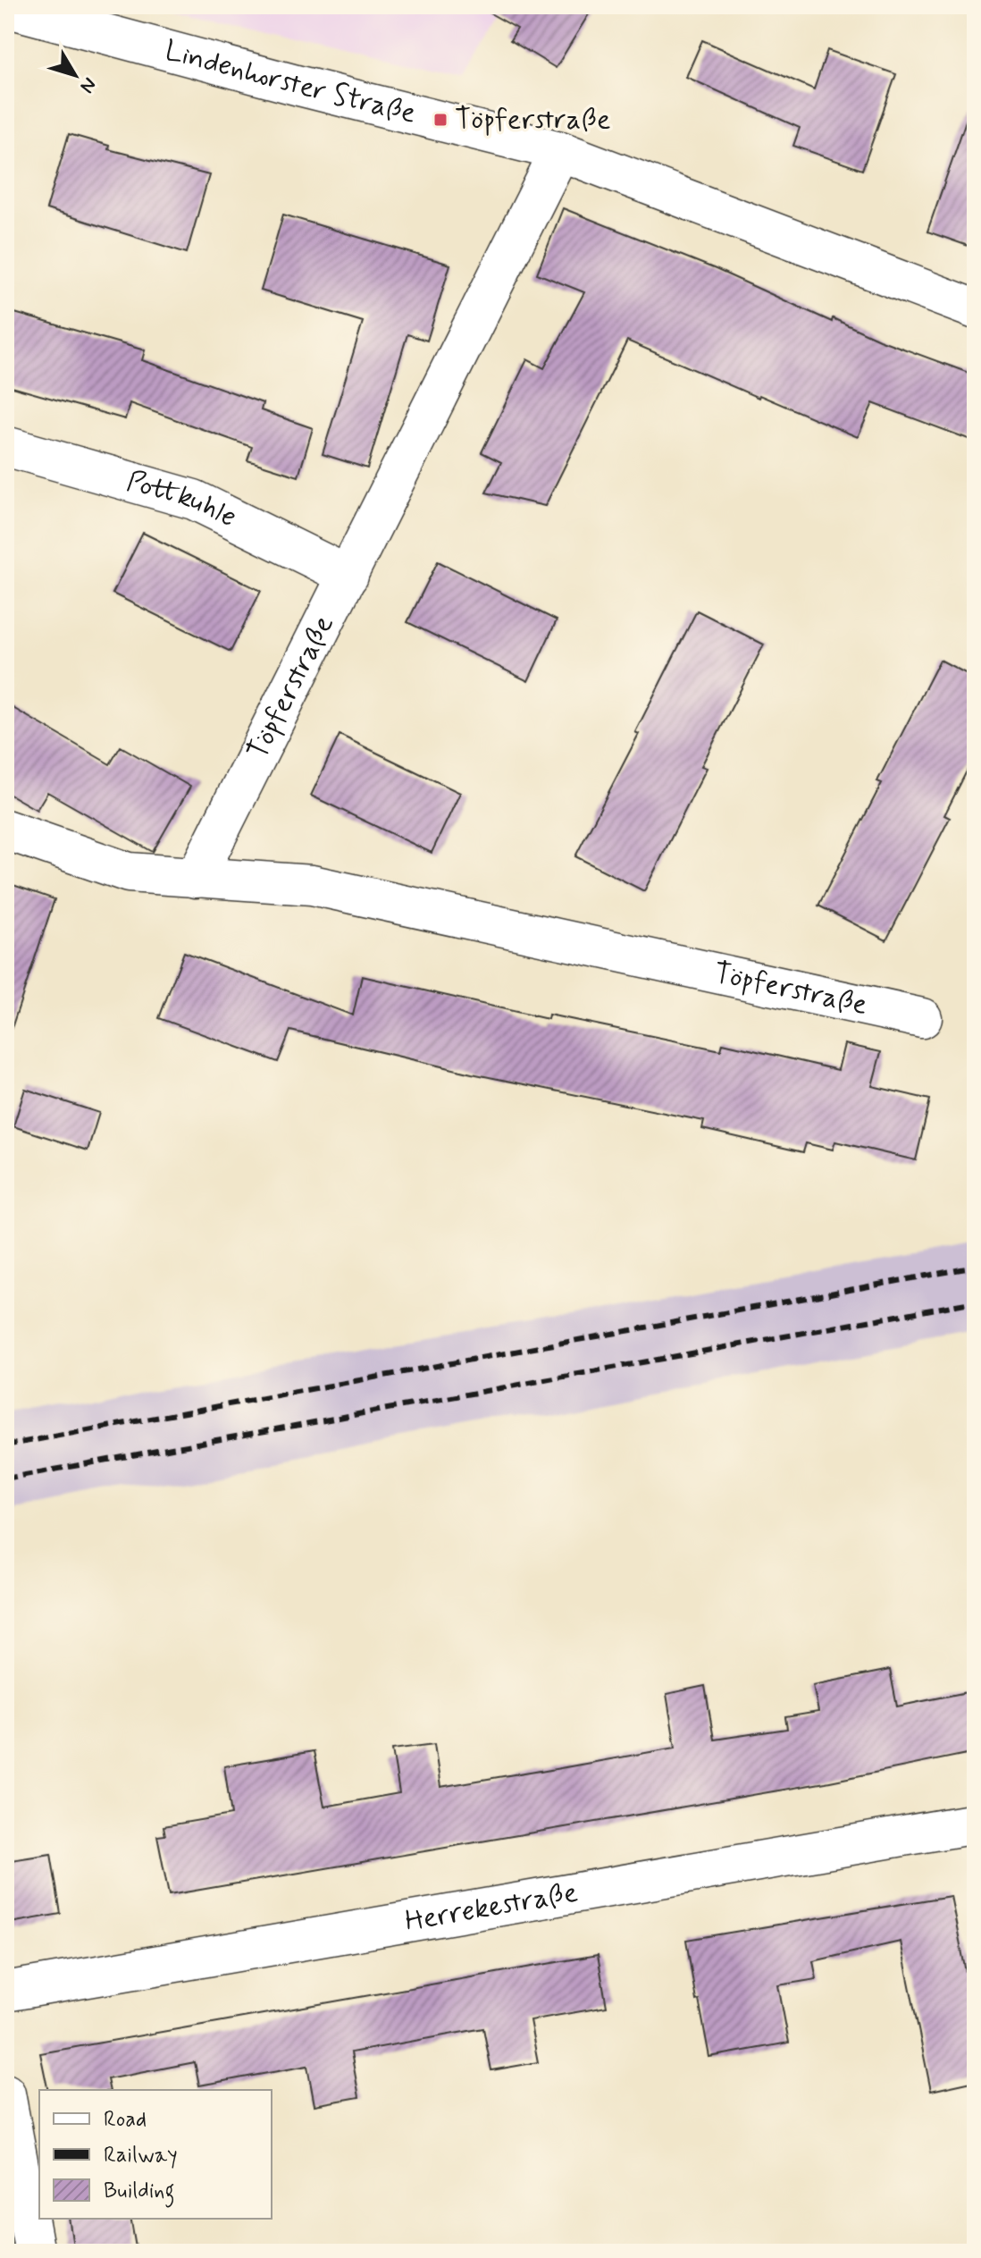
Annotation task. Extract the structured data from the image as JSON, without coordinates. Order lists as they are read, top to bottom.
{
  "streets": {
    "street": [
      "Lindenhorster Straße",
      "Pottkuhle",
      "Töpferstraße",
      "Herrekestraße"
    ]
  },
  "crossings": [
    ["Lindenhorster Straße", "Töpferstraße"],
    ["Pottkuhle", "Töpferstraße"]
  ],
  "places": {
    "transit": ["Töpferstraße"]
  },
  "legend": ["Road", "Railway", "Building"],
  "north": "bottom right"
}
